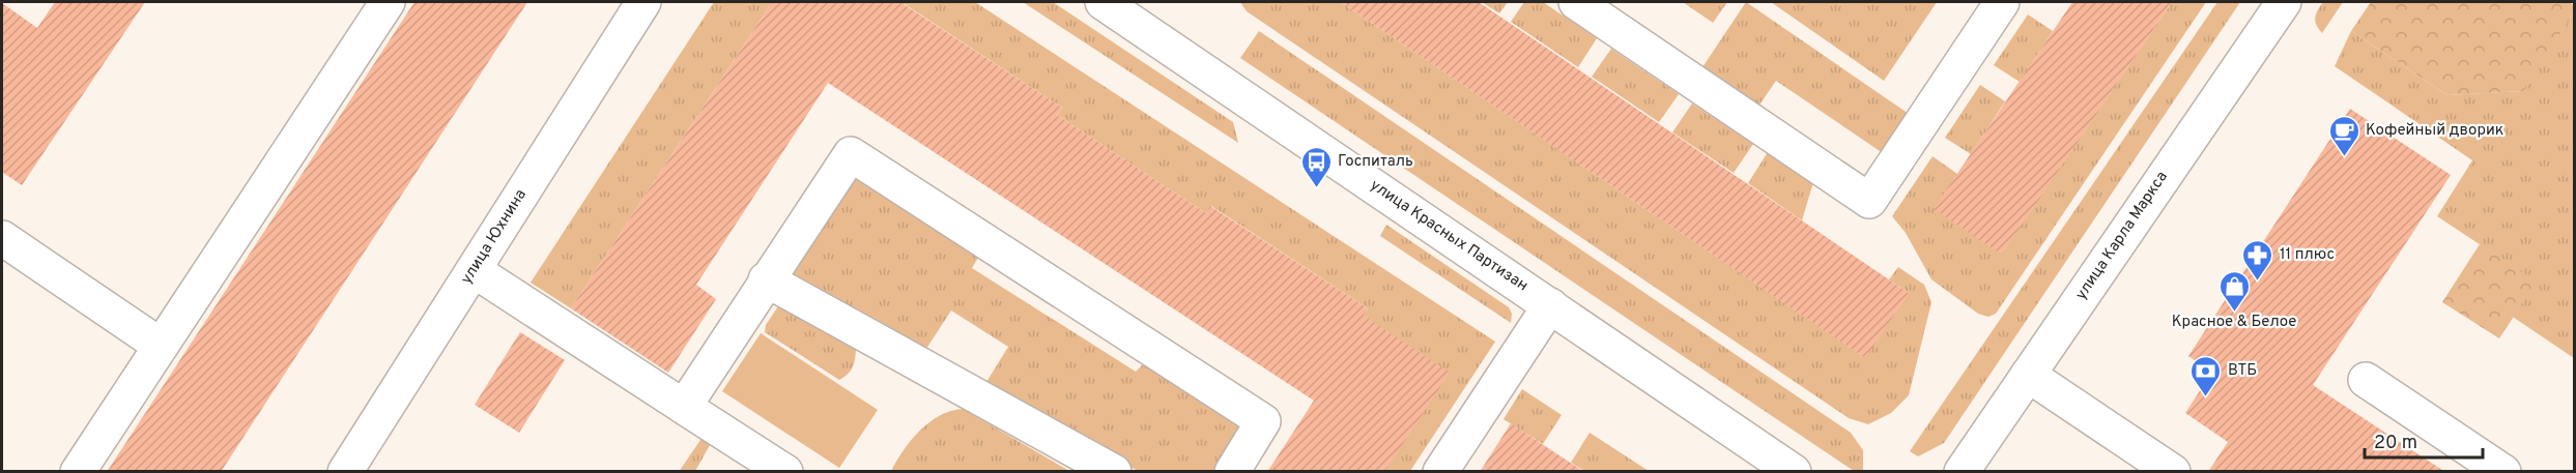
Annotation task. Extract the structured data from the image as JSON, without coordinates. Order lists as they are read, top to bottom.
{
  "streets": {
    "street": ["улица Красных Партизан", "улица Карла Маркса", "улица Юхнина"]
  },
  "places": {
    "cafe": ["Кофейный дворик"],
    "bus stop": ["Госпиталь"],
    "pharmacy": ["11 плюс"],
    "shop": ["Красное & Белое"],
    "bank": ["ВТБ"]
  },
  "scale_bar": "20 m"
}
